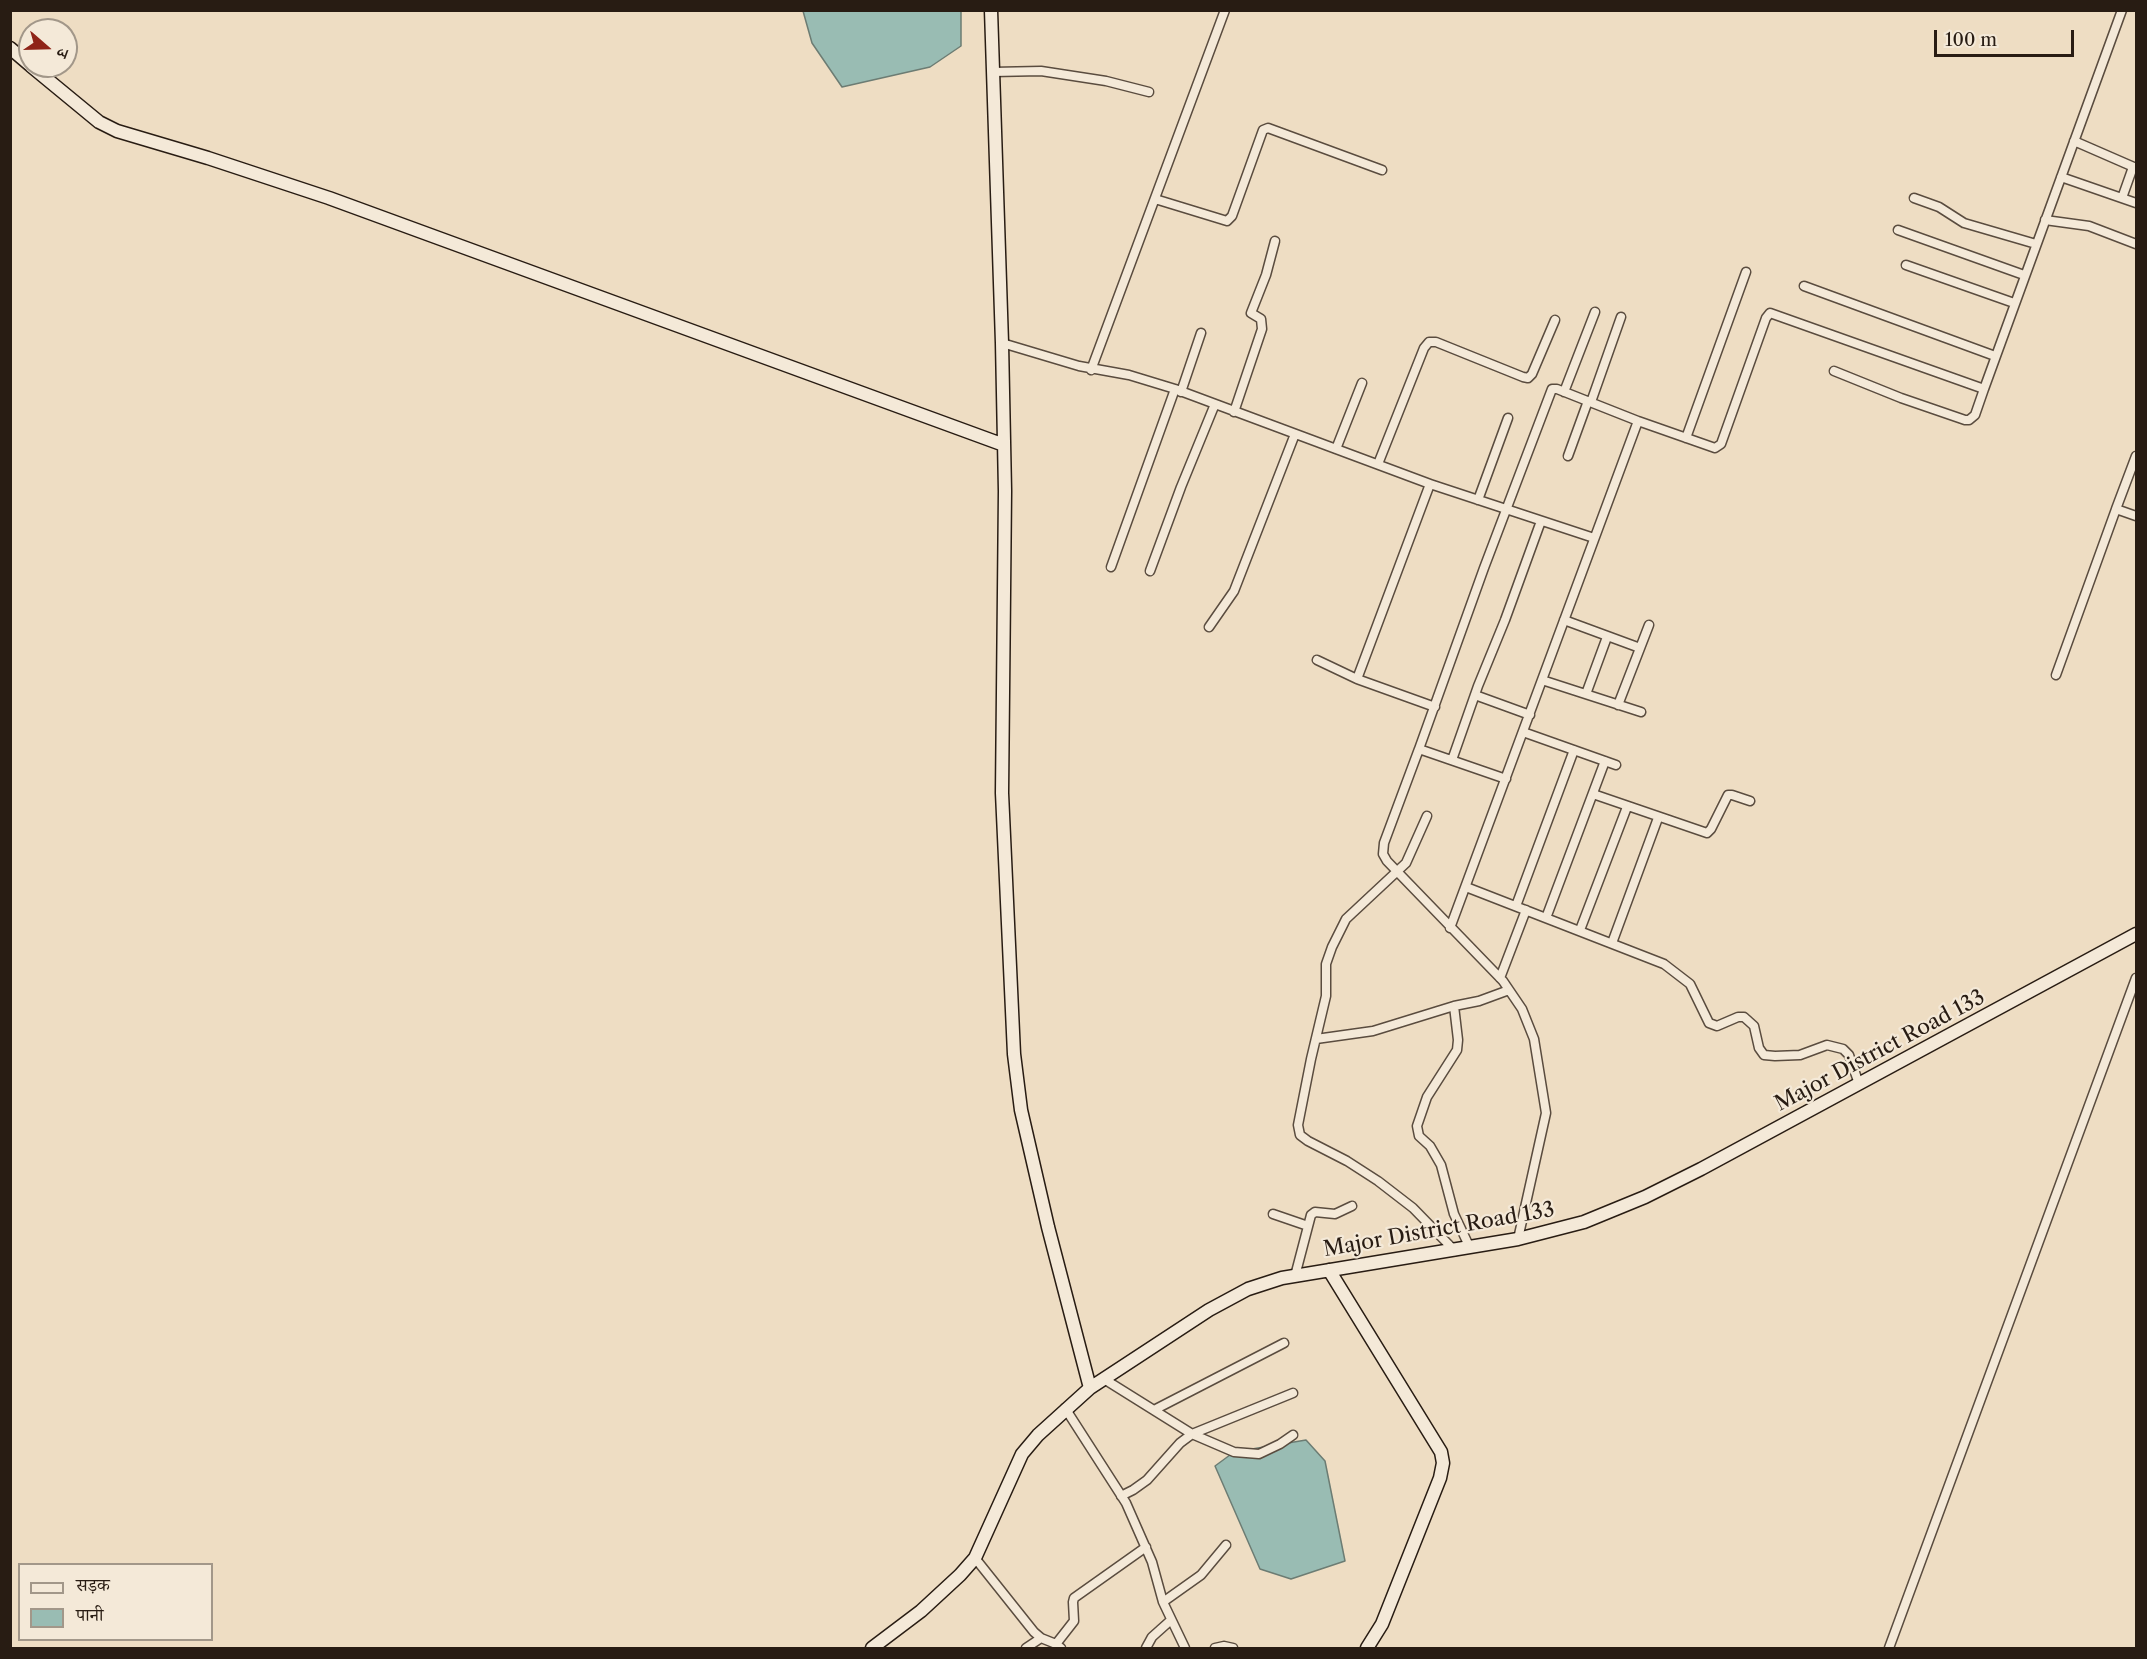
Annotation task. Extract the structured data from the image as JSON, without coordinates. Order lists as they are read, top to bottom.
{
  "streets": {
    "street": ["Major District Road 133"]
  },
  "legend": ["सड़क", "पानी"],
  "scale_bar": "100 m",
  "north": "right"
}
